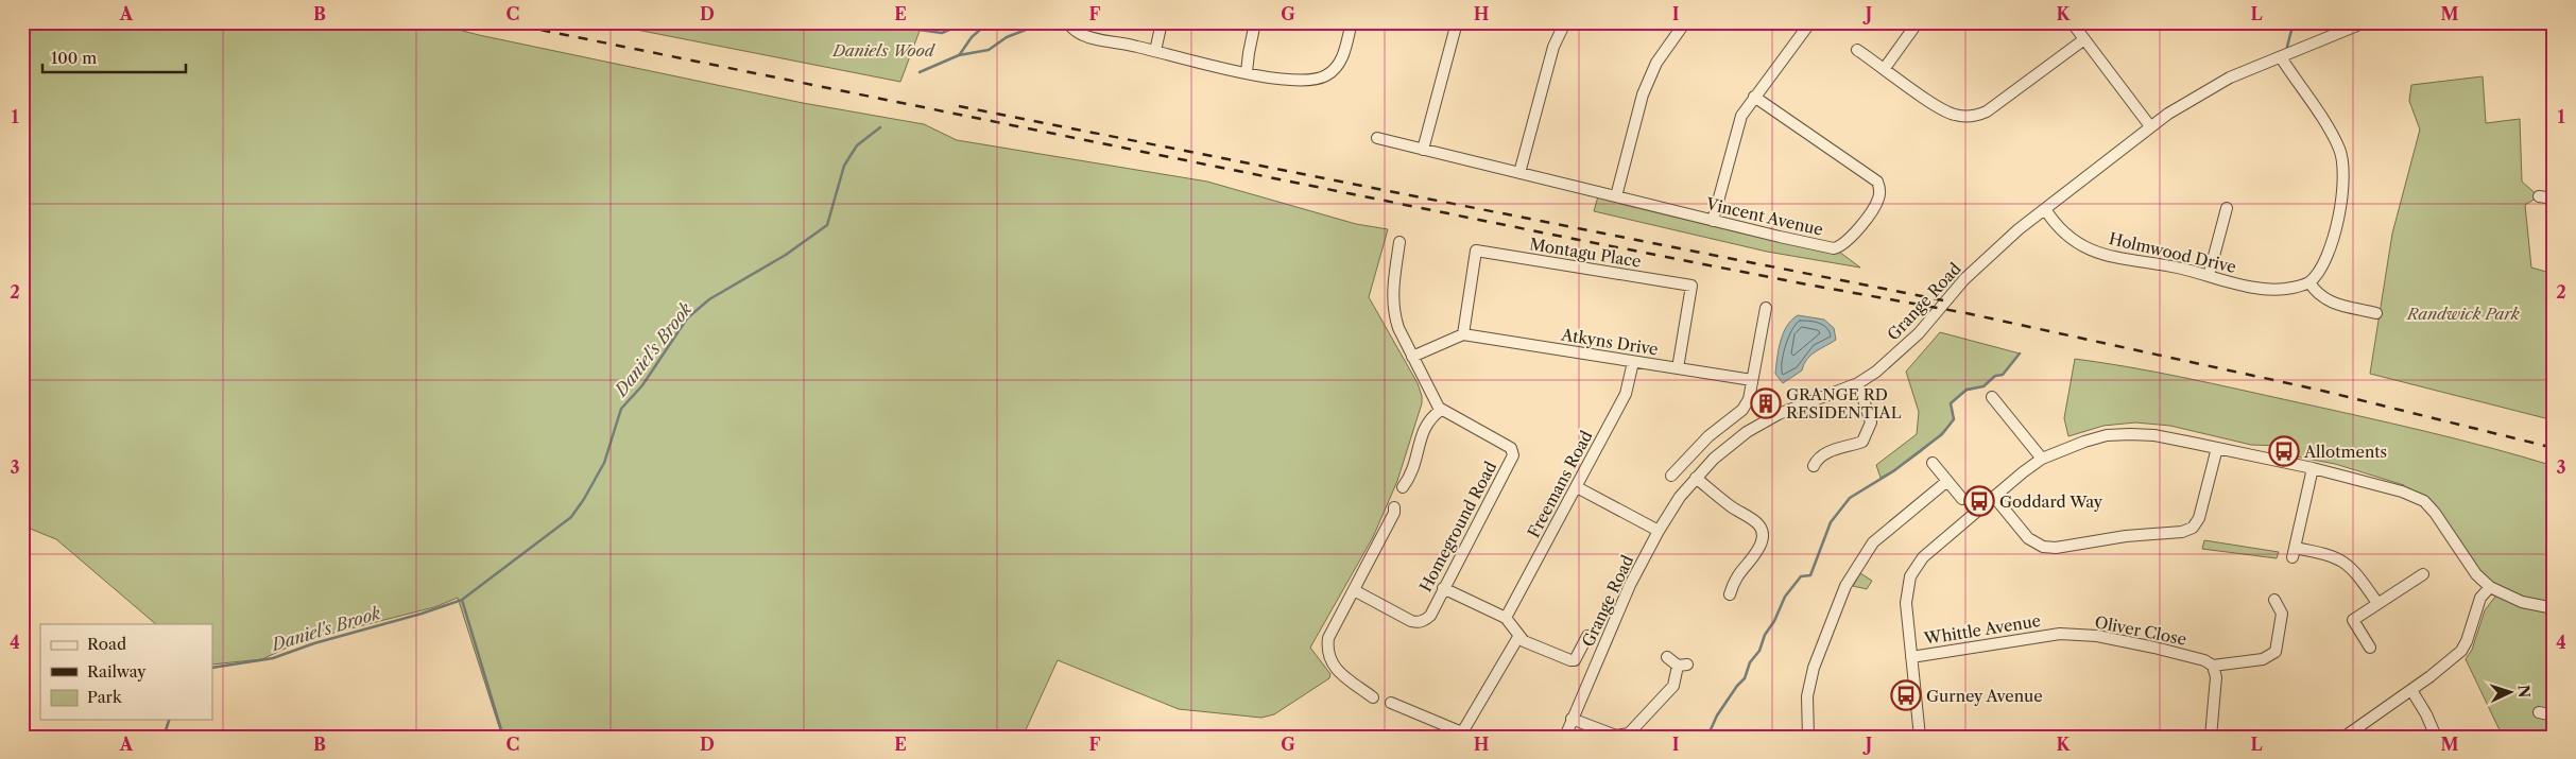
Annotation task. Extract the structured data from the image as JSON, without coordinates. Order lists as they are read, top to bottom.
{
  "streets": {
    "street": [
      "Vincent Avenue",
      "Montagu Place",
      "Holmwood Drive",
      "Grange Road",
      "Atkyns Drive",
      "Freemans Road",
      "Homeground Road",
      "Whittle Avenue",
      "Oliver Close"
    ]
  },
  "crossings": [
    ["Montagu Place", "Atkyns Drive"],
    ["Holmwood Drive", "Grange Road"],
    ["Atkyns Drive", "Freemans Road"],
    ["Whittle Avenue", "Oliver Close"]
  ],
  "water": ["Daniel's Brook"],
  "parks": ["Daniels Wood", "Randwick Park"],
  "places": {
    "building": ["GRANGE RD RESIDENTIAL"],
    "bus stop": ["Allotments", "Goddard Way", "Gurney Avenue"]
  },
  "legend": ["Road", "Railway", "Park"],
  "scale_bar": "100 m",
  "north": "right",
  "grid": {
    "columns": [
      "A",
      "B",
      "C",
      "D",
      "E",
      "F",
      "G",
      "H",
      "I",
      "J",
      "K",
      "L",
      "M"
    ],
    "rows": [
      "1",
      "2",
      "3",
      "4"
    ]
  }
}
